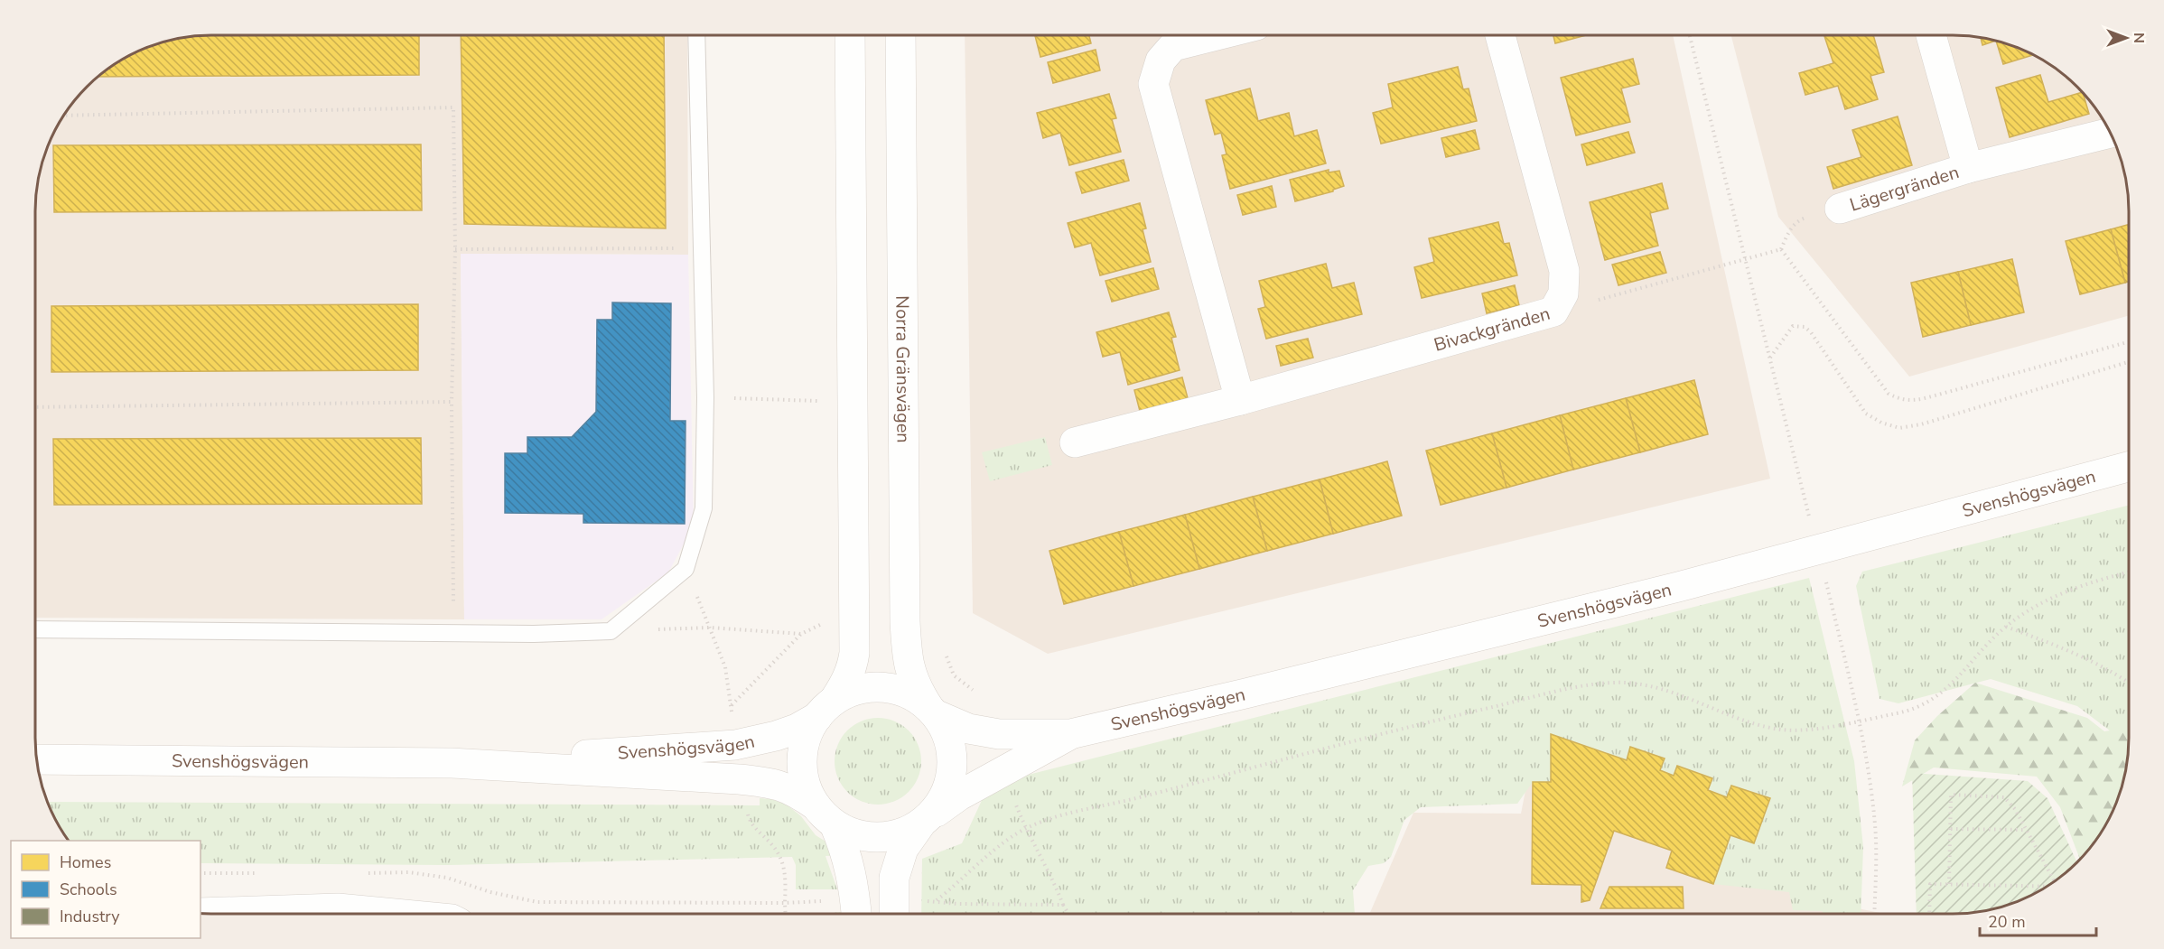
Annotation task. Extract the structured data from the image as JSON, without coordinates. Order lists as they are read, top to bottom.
{
  "streets": {
    "street": [
      "Lägergränden",
      "Bivackgränden",
      "Norra Gränsvägen",
      "Svenshögsvägen"
    ]
  },
  "crossings": [
    ["Norra Gränsvägen", "Svenshögsvägen"]
  ],
  "legend": ["Homes", "Schools", "Industry"],
  "scale_bar": "20 m",
  "north": "right"
}
